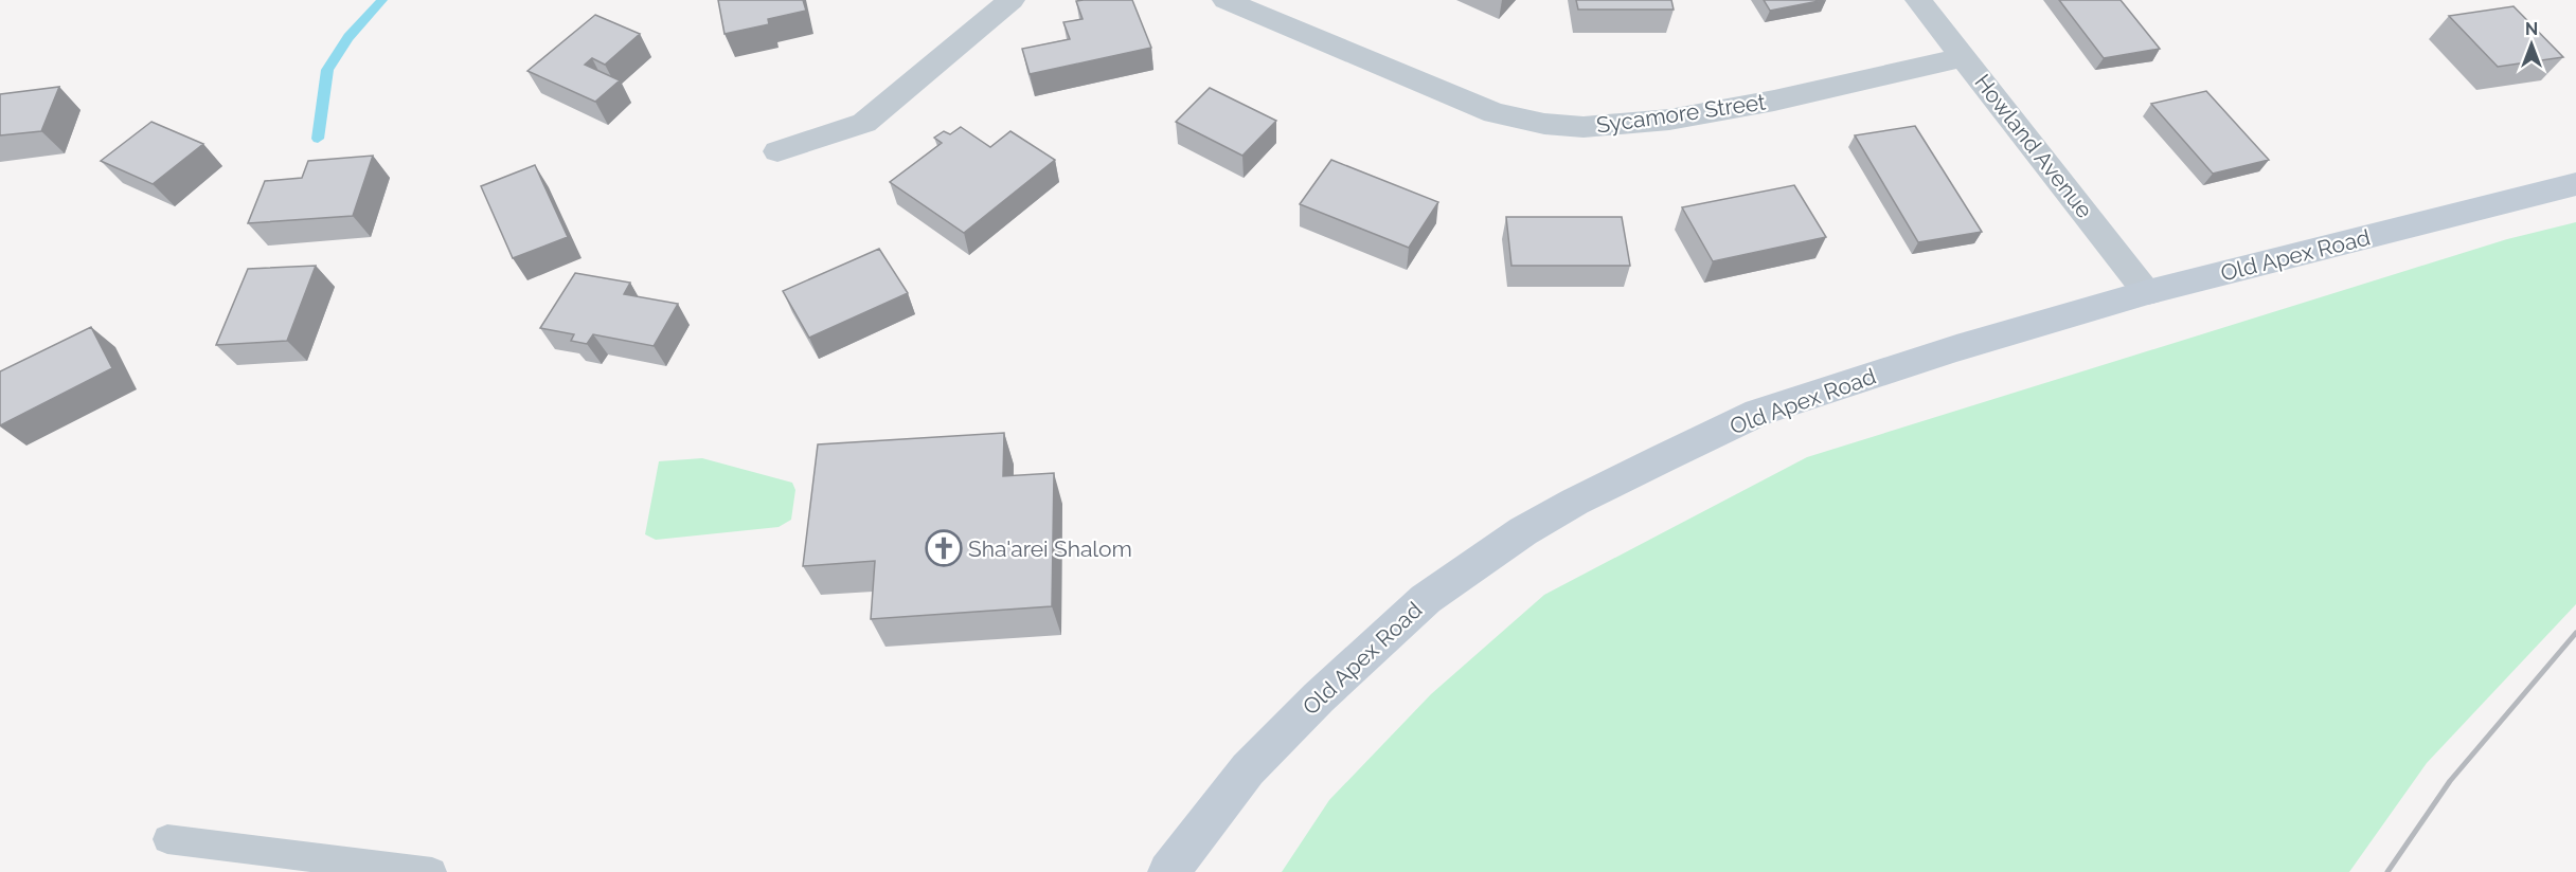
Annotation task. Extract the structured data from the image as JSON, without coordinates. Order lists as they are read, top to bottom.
{
  "streets": {
    "street": ["Sycamore Street", "Howland Avenue", "Old Apex Road"]
  },
  "crossings": [
    ["Sycamore Street", "Howland Avenue"],
    ["Howland Avenue", "Old Apex Road"]
  ],
  "places": {
    "church": ["Sha'arei Shalom"]
  },
  "north": "top"
}
